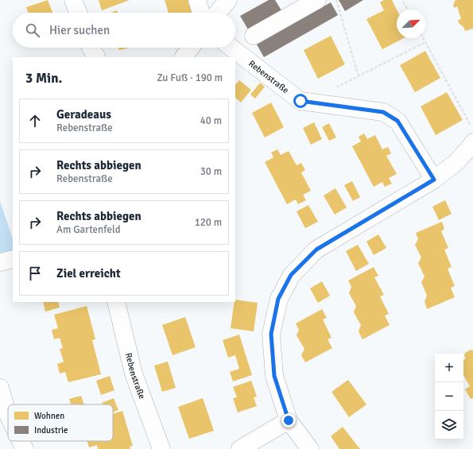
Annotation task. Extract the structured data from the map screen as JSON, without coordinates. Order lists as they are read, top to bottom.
{
  "streets": {
    "street": ["Rebenstraße"]
  },
  "legend": ["Wohnen", "Industrie"],
  "north": "top right",
  "page": {
    "search": "Hier suchen",
    "heading": ["3 Min.", "Zu Fuß · 190 m"],
    "list": [
      ["Geradeaus", "Rebenstraße", "40 m"],
      ["Rechts abbiegen", "Rebenstraße", "30 m"],
      ["Rechts abbiegen", "Am Gartenfeld", "120 m"],
      "Ziel erreicht"
    ],
    "map_buttons": ["+", "−"]
  }
}
